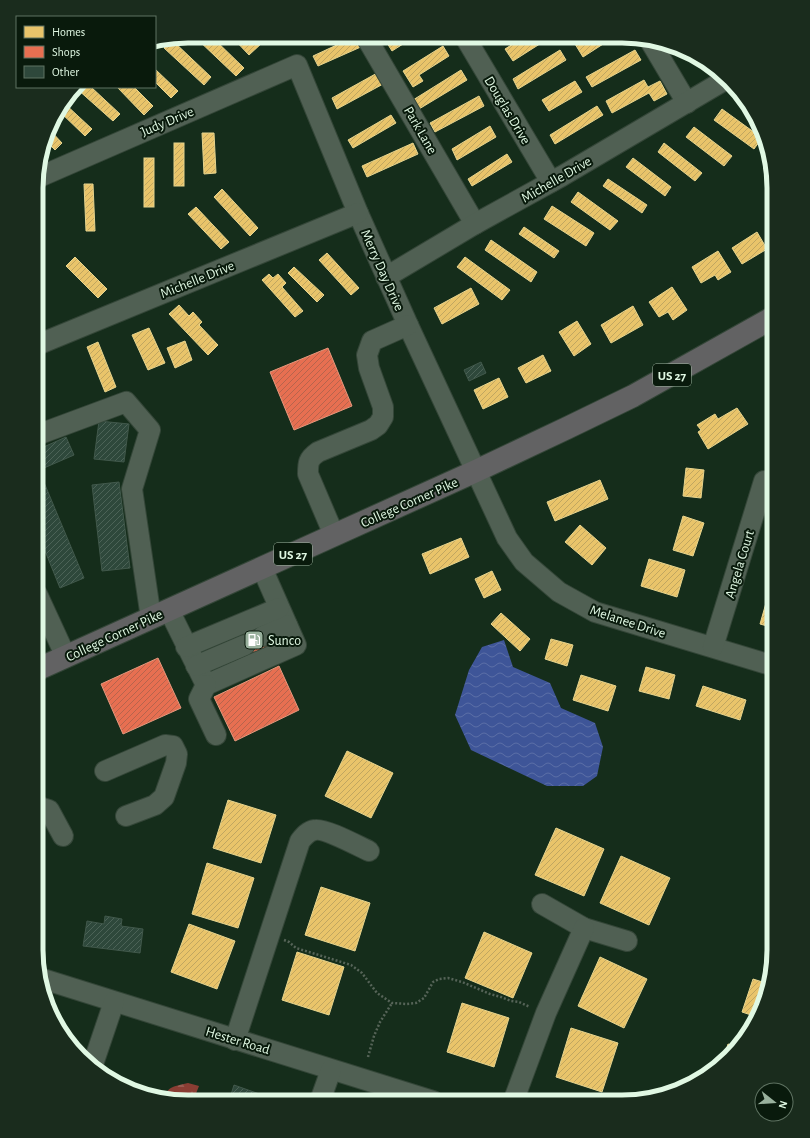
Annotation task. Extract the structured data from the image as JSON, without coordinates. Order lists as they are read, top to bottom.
{
  "streets": {
    "highway": ["US 27", "College Corner Pike"],
    "street": [
      "Douglas Drive",
      "Judy Drive",
      "Park Lane",
      "Michelle Drive",
      "Merry Day Drive",
      "Angela Court",
      "Melanee Drive",
      "Hester Road"
    ]
  },
  "crossings": [
    ["Douglas Drive", "Michelle Drive"],
    ["Judy Drive", "Merry Day Drive"],
    ["Park Lane", "Michelle Drive"],
    ["Michelle Drive", "Merry Day Drive"],
    ["Merry Day Drive", "College Corner Pike"],
    ["Merry Day Drive", "Melanee Drive"],
    ["College Corner Pike", "Melanee Drive"],
    ["Angela Court", "Melanee Drive"]
  ],
  "places": {
    "fuel station": ["Sunco"]
  },
  "legend": ["Homes", "Shops", "Other"],
  "north": "right"
}
